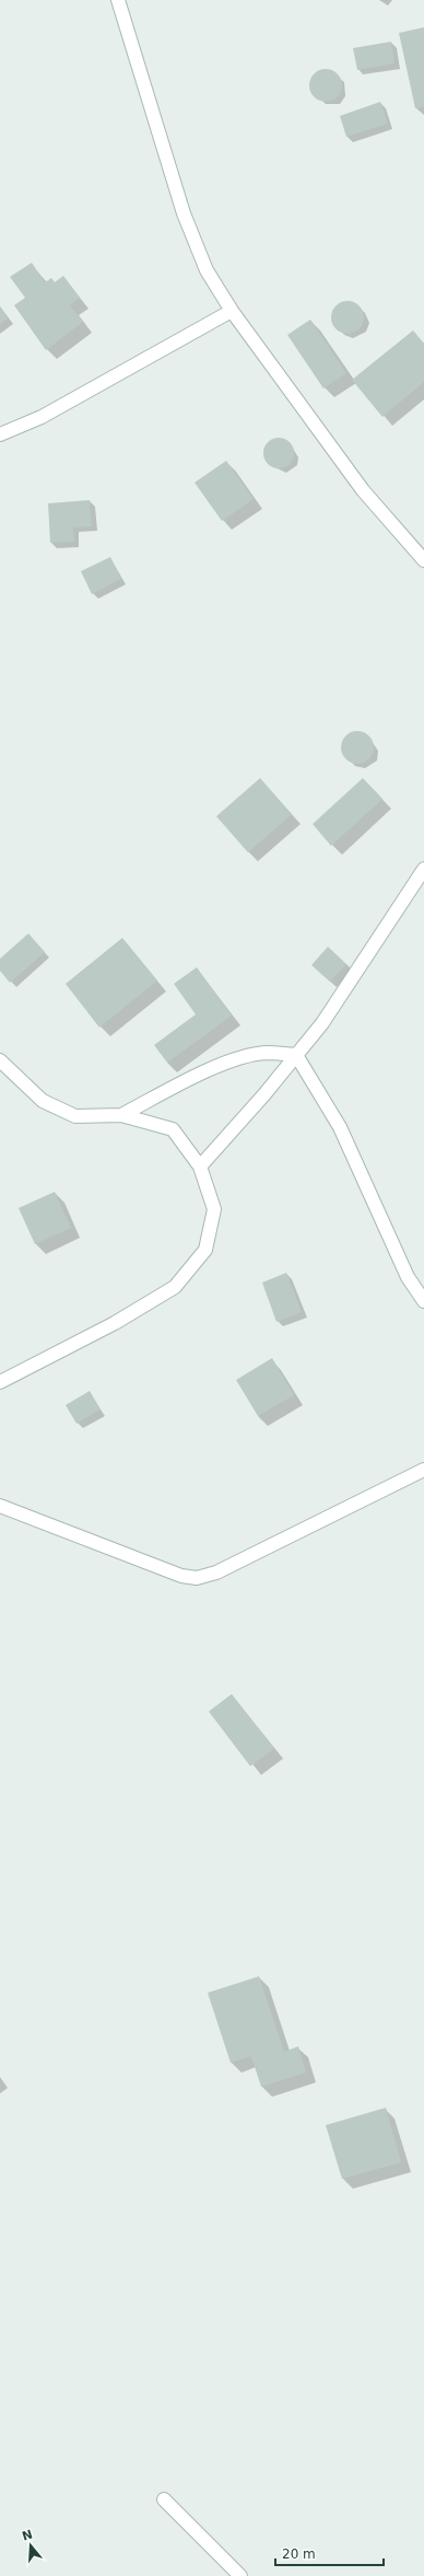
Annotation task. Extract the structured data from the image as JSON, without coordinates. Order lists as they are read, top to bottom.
{
  "scale_bar": "20 m",
  "north": "top"
}
